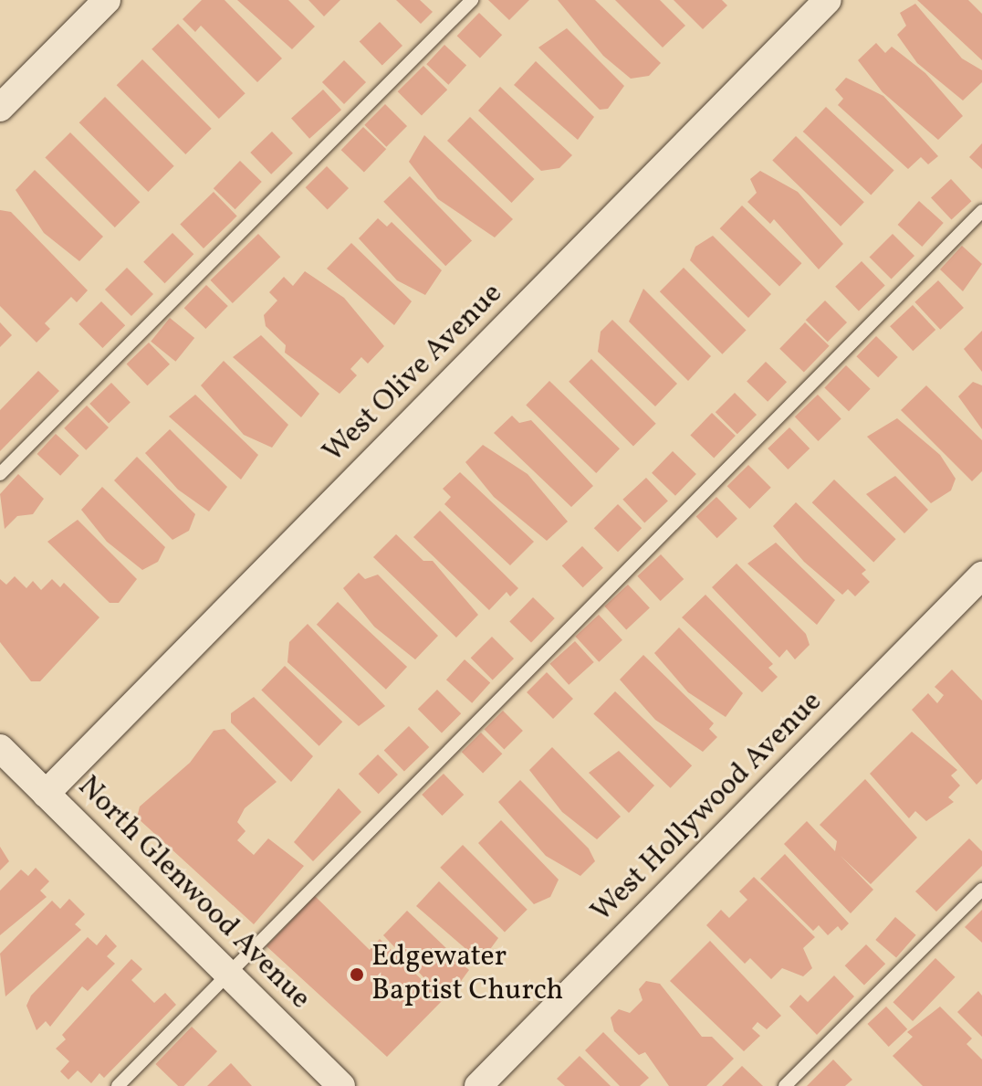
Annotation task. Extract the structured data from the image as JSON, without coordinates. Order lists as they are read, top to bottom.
{
  "streets": {
    "street": ["West Olive Avenue", "West Hollywood Avenue", "North Glenwood Avenue"]
  },
  "crossings": [
    ["West Olive Avenue", "North Glenwood Avenue"]
  ],
  "places": ["Edgewater Baptist Church"]
}
